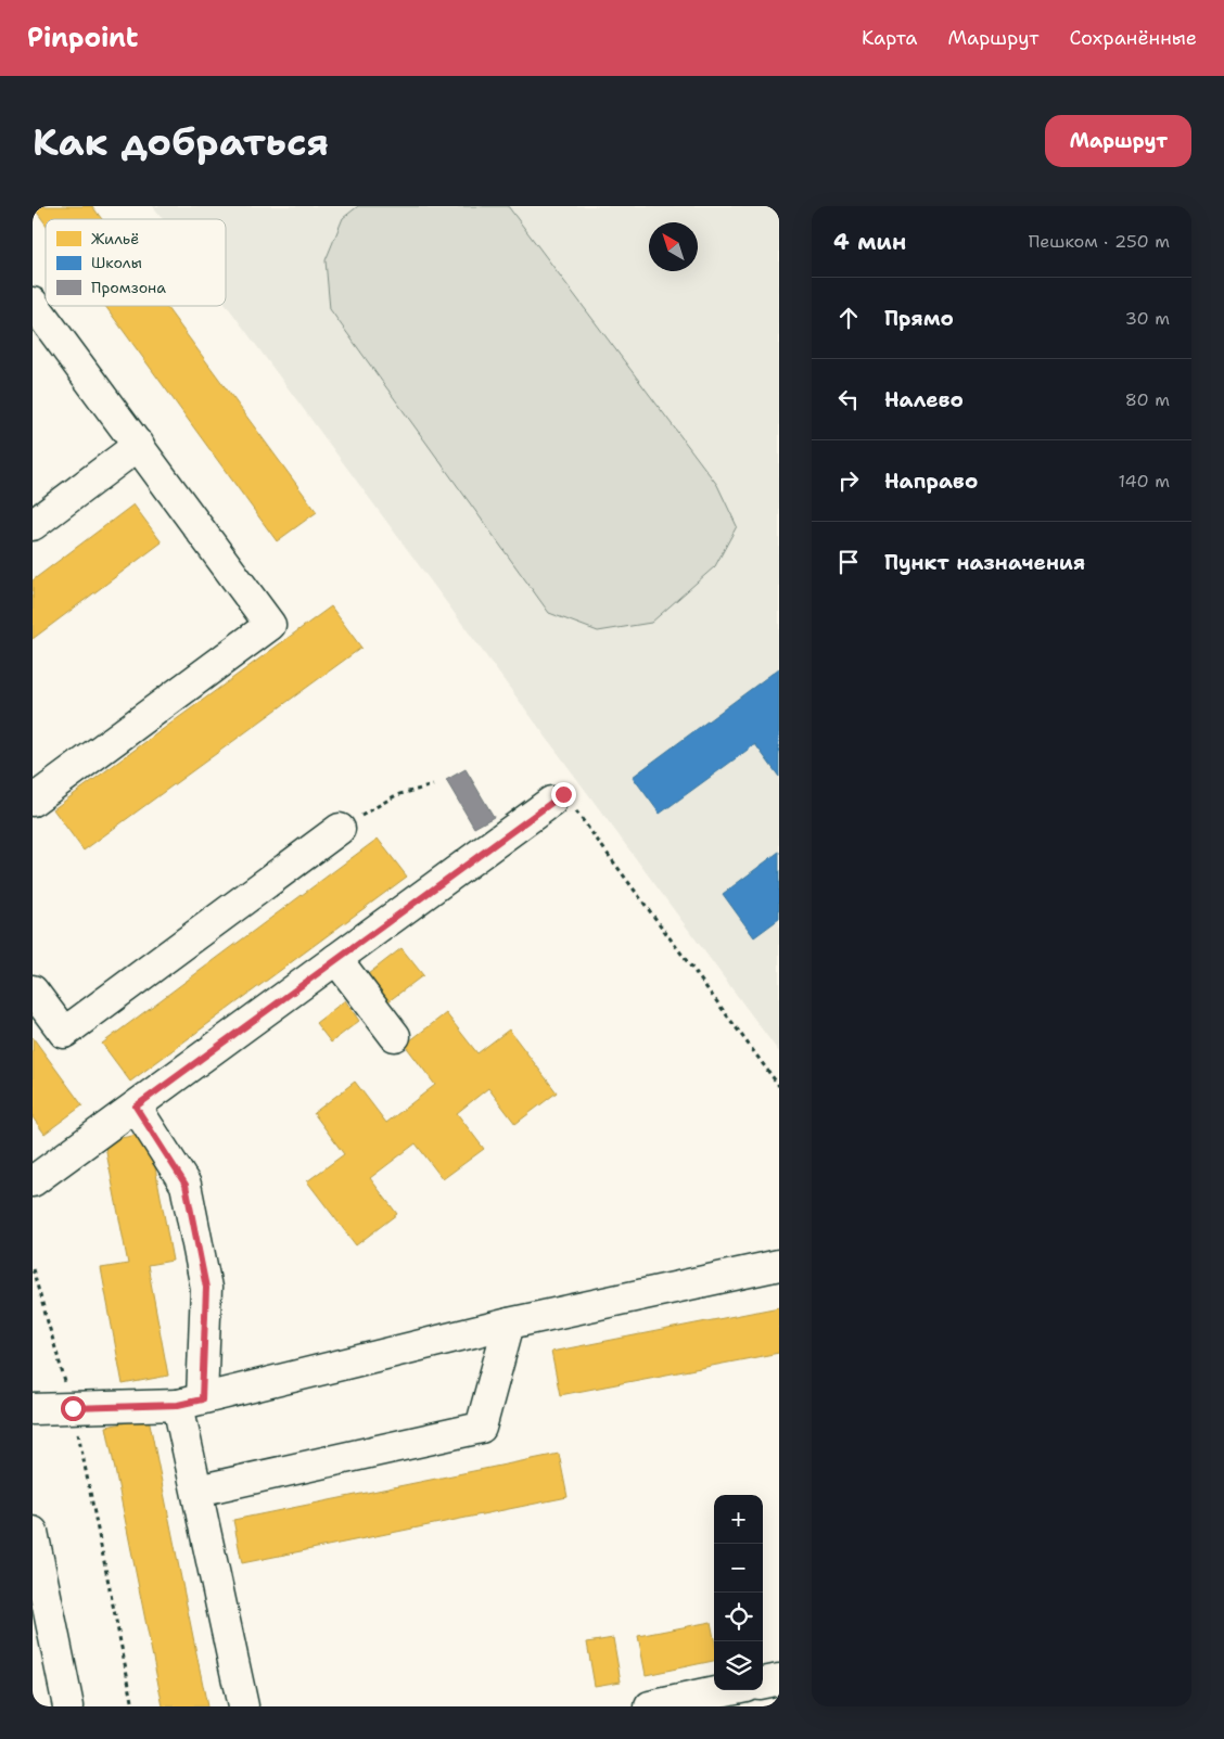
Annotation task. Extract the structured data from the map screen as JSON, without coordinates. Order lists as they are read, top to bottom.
{
  "legend": ["Жильё", "Школы", "Промзона"],
  "north": "top left",
  "page": {
    "header": "Pinpoint",
    "nav": ["Карта", "Маршрут", "Сохранённые"],
    "buttons": "Маршрут",
    "title": "Как добраться",
    "heading": ["4 мин", "Пешком · 250 m"],
    "list": [
      ["Прямо", "30 m"],
      ["Налево", "80 m"],
      ["Направо", "140 m"],
      "Пункт назначения"
    ],
    "map_buttons": ["+", "−"]
  }
}
